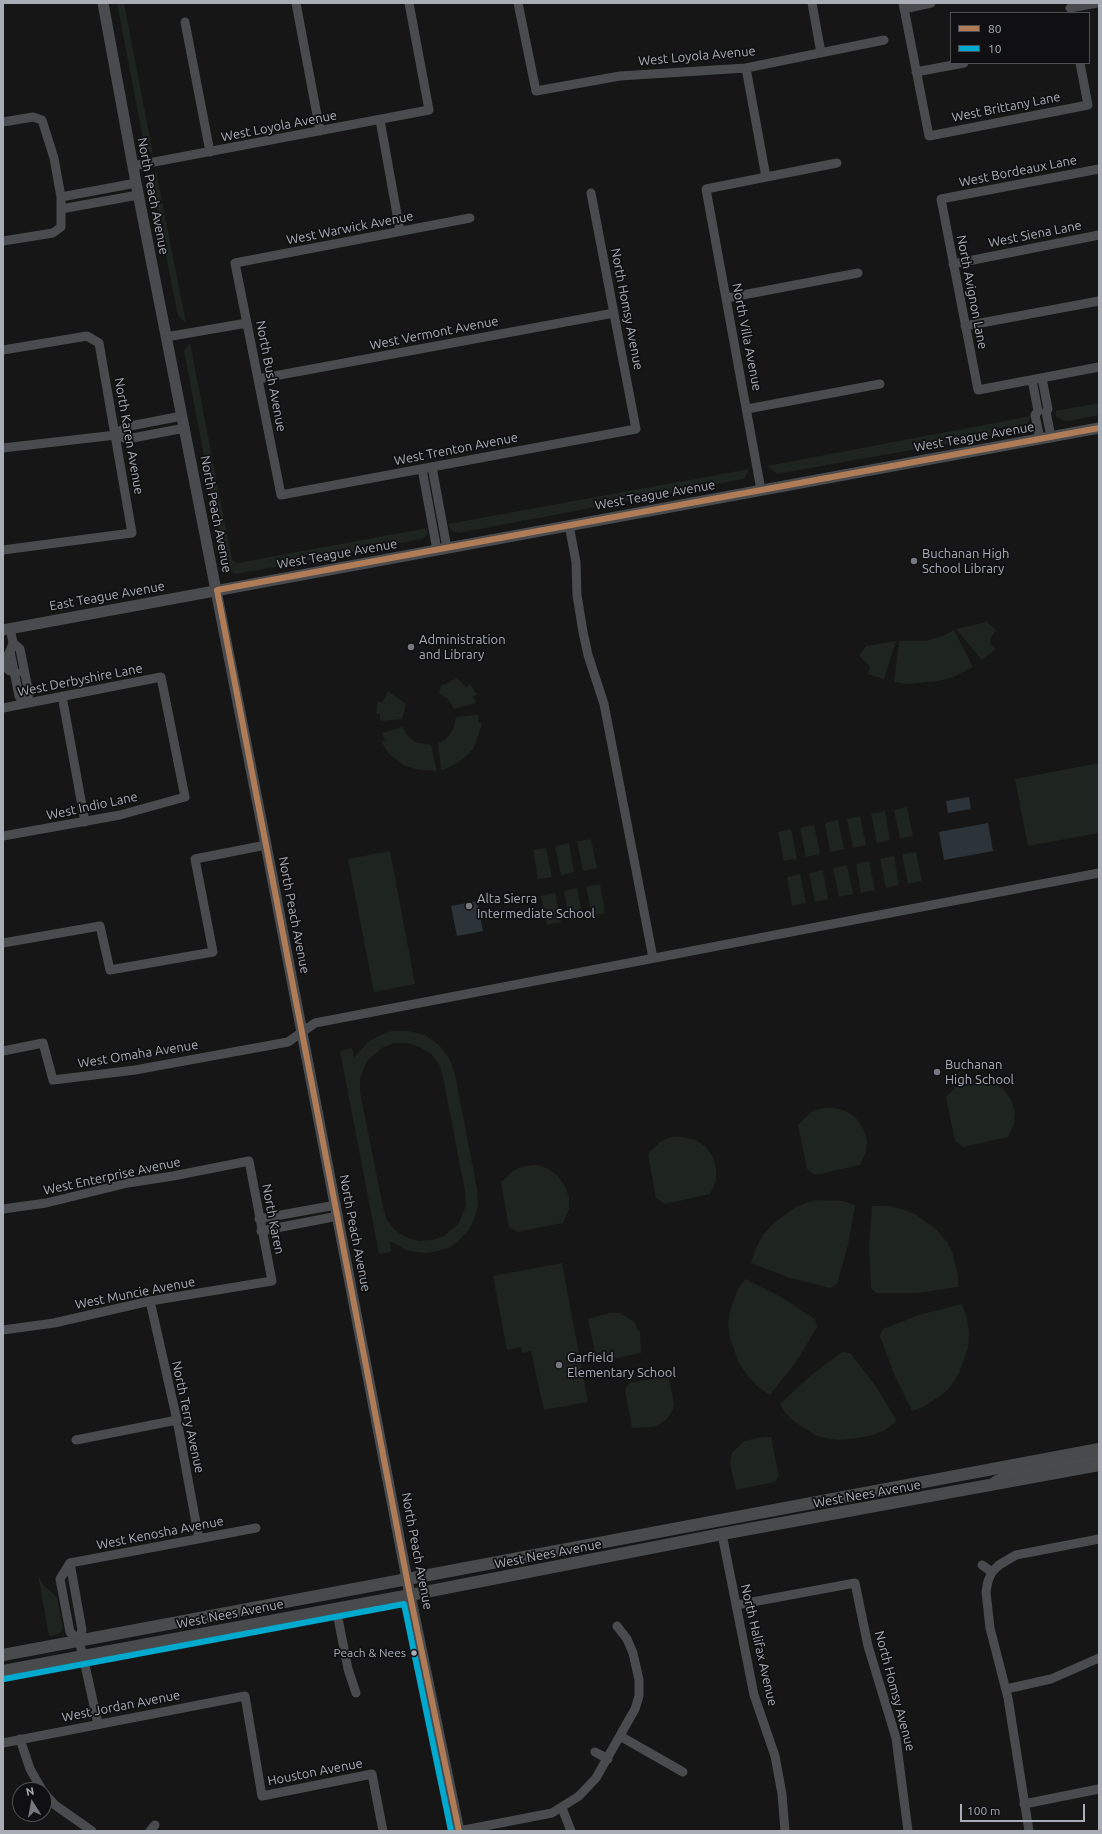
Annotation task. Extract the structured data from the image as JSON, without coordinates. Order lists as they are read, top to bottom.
{
  "streets": {
    "main road": ["West Nees Avenue"],
    "street": [
      "West Loyola Avenue",
      "West Brittany Lane",
      "West Bordeaux Lane",
      "North Peach Avenue",
      "West Warwick Avenue",
      "West Siena Lane",
      "North Avignon Lane",
      "North Homsy Avenue",
      "West Vermont Avenue",
      "North Villa Avenue",
      "North Bush Avenue",
      "North Karen Avenue",
      "West Teague Avenue",
      "West Trenton Avenue",
      "East Teague Avenue",
      "West Derbyshire Lane",
      "West Indio Lane",
      "West Omaha Avenue",
      "West Enterprise Avenue",
      "North Karen",
      "West Muncie Avenue",
      "North Terry Avenue",
      "West Kenosha Avenue",
      "North Halifax Avenue",
      "West Jordan Avenue",
      "Houston Avenue"
    ]
  },
  "crossings": [
    ["West Loyola Avenue", "North Peach Avenue"],
    ["West Bordeaux Lane", "North Avignon Lane"],
    ["North Peach Avenue", "West Teague Avenue"],
    ["North Peach Avenue", "East Teague Avenue"],
    ["North Peach Avenue", "West Omaha Avenue"],
    ["North Peach Avenue", "West Nees Avenue"],
    ["West Warwick Avenue", "North Bush Avenue"],
    ["West Siena Lane", "North Avignon Lane"],
    ["North Homsy Avenue", "West Vermont Avenue"],
    ["North Homsy Avenue", "West Trenton Avenue"],
    ["North Homsy Avenue", "North Halifax Avenue"],
    ["West Vermont Avenue", "North Bush Avenue"],
    ["North Villa Avenue", "West Teague Avenue"],
    ["North Bush Avenue", "West Trenton Avenue"],
    ["West Teague Avenue", "East Teague Avenue"],
    ["West Derbyshire Lane", "West Indio Lane"],
    ["West Enterprise Avenue", "North Karen"],
    ["North Karen", "West Muncie Avenue"],
    ["West Muncie Avenue", "North Terry Avenue"],
    ["North Terry Avenue", "West Kenosha Avenue"],
    ["West Nees Avenue", "West Kenosha Avenue"],
    ["West Nees Avenue", "North Halifax Avenue"],
    ["West Jordan Avenue", "Houston Avenue"]
  ],
  "places": [
    "Buchanan High School Library",
    "Administration and Library",
    "Alta Sierra Intermediate School",
    "Buchanan High School",
    "Garfield Elementary School",
    "Peach & Nees"
  ],
  "lines": ["transit line 80", "transit line 10"],
  "legend": ["80", "10"],
  "scale_bar": "100 m",
  "north": "top"
}
